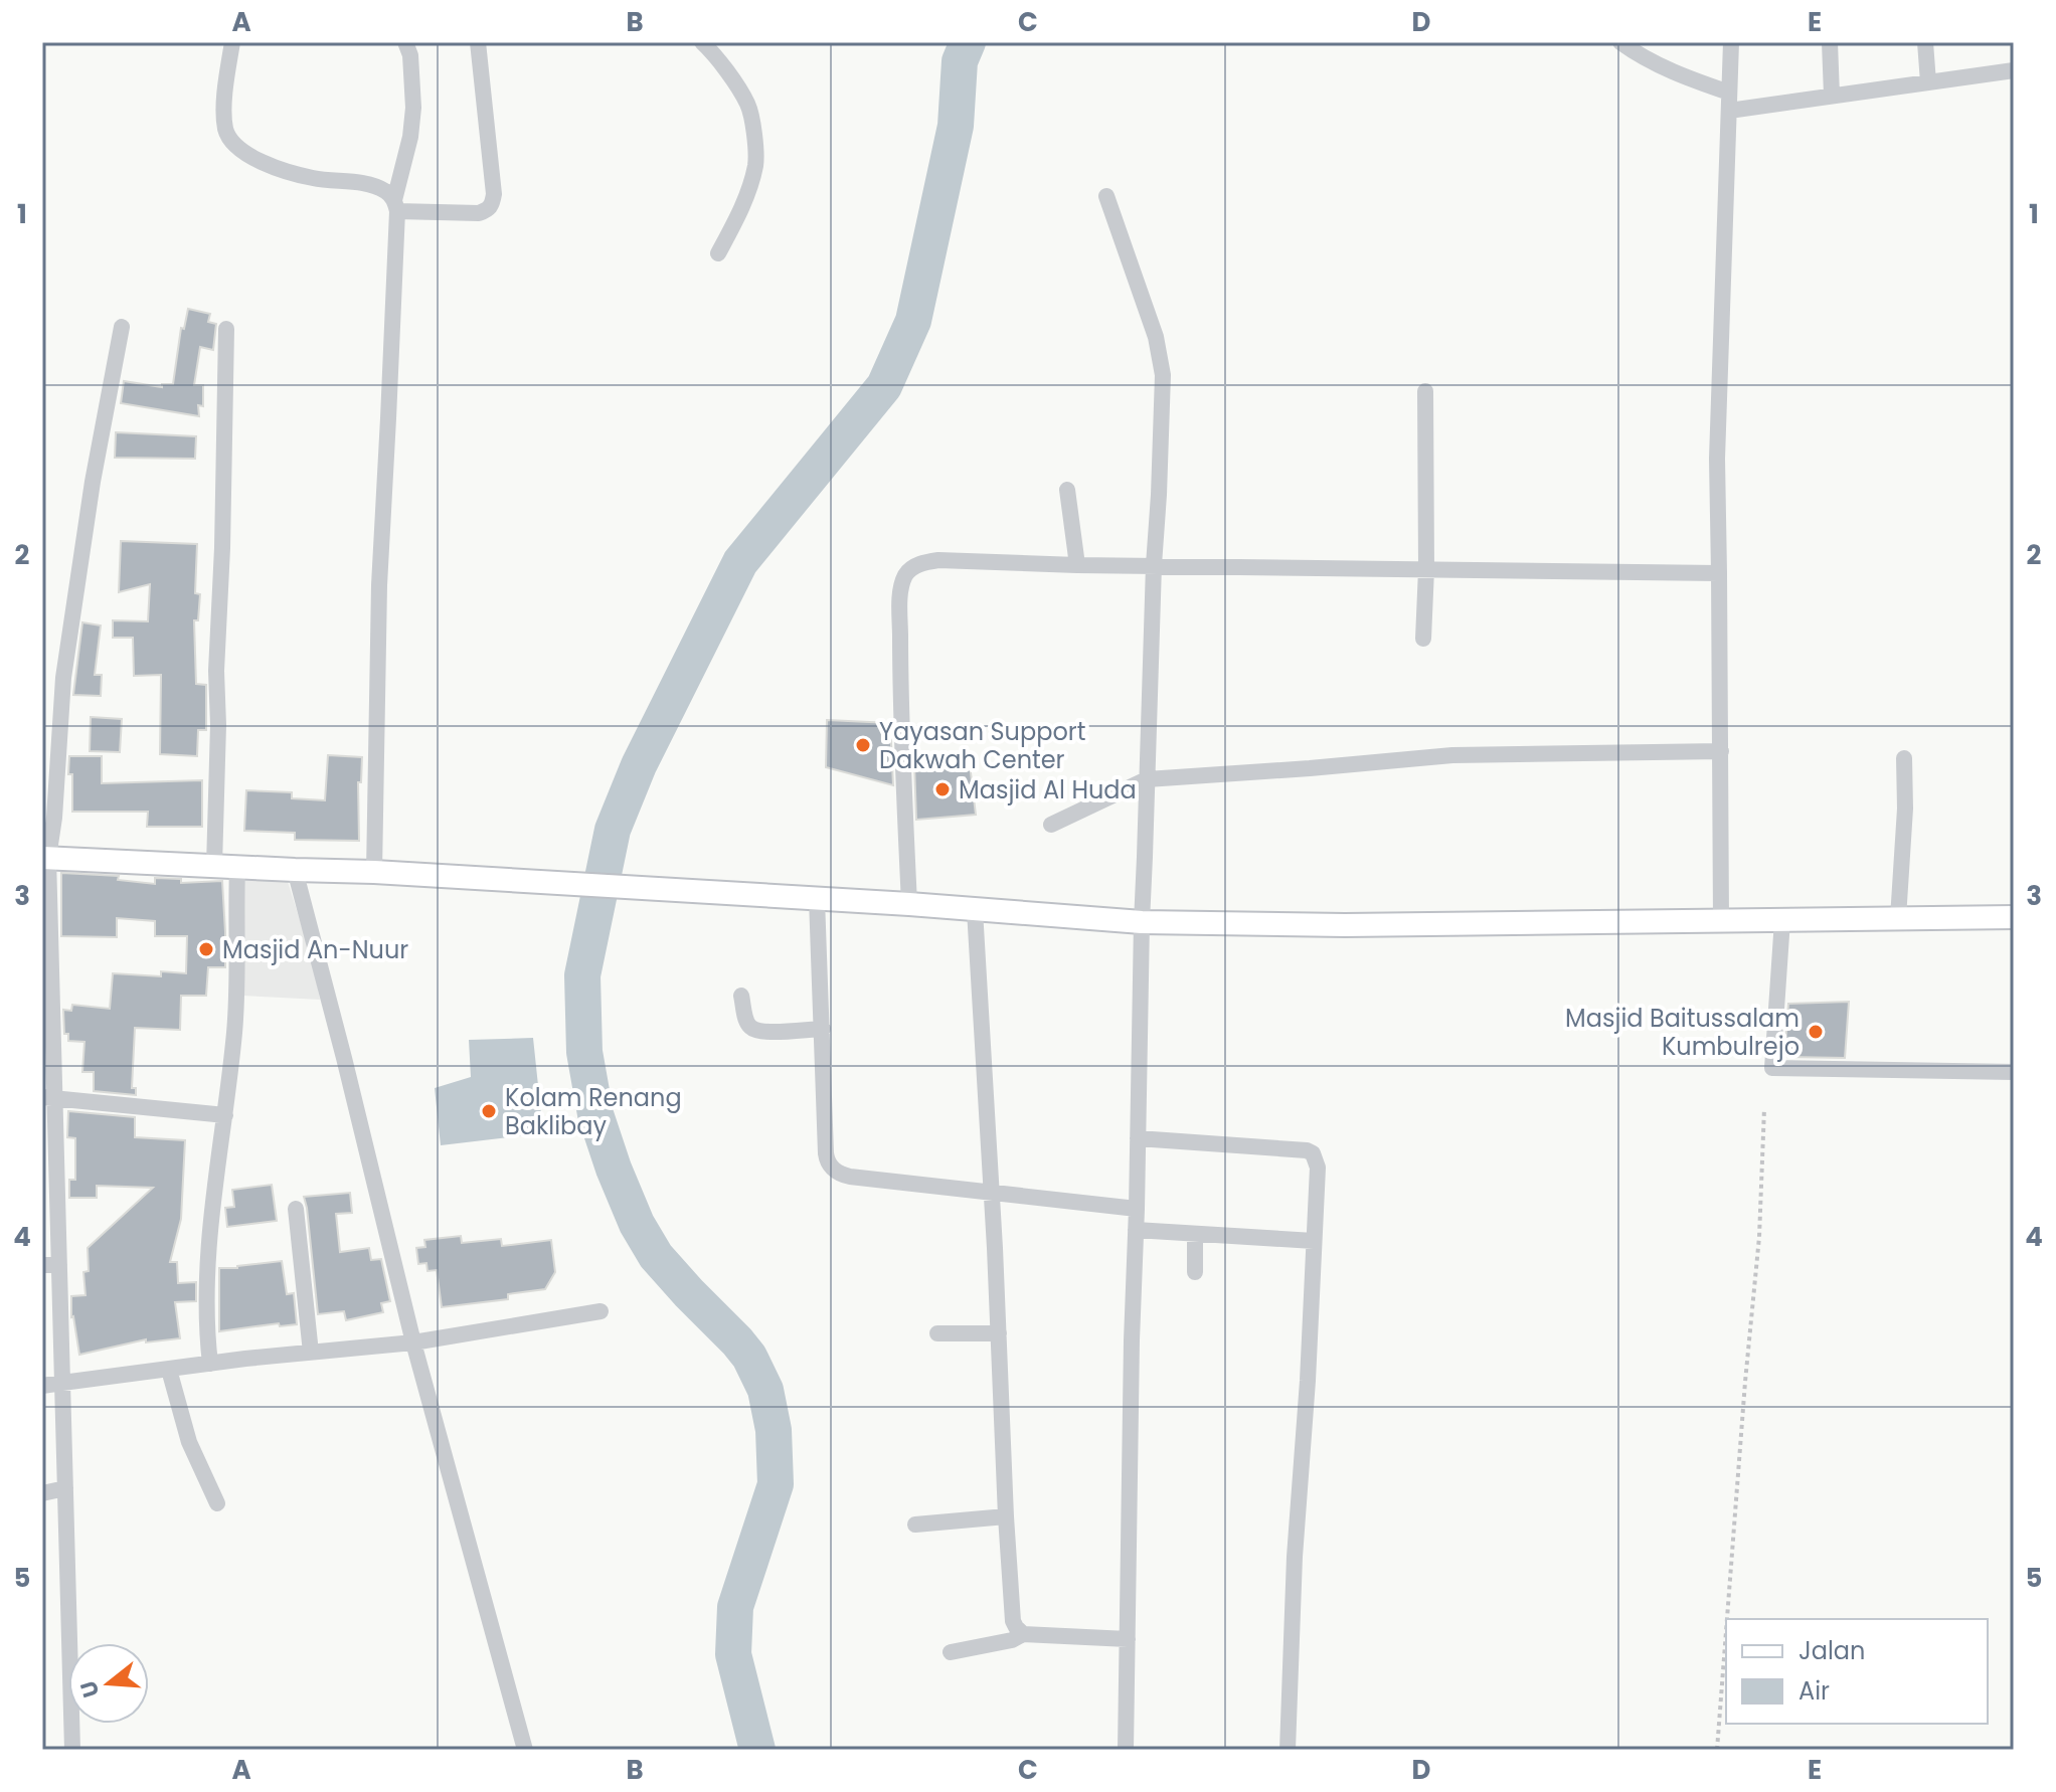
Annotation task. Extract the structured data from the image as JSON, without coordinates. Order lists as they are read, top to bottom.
{
  "places": [
    "Yayasan Support Dakwah Center",
    "Masjid Al Huda",
    "Masjid An-Nuur",
    "Masjid Baitussalam Kumbulrejo",
    "Kolam Renang Baklibay"
  ],
  "legend": ["Jalan", "Air"],
  "north": "left",
  "grid": {
    "columns": [
      "A",
      "B",
      "C",
      "D",
      "E"
    ],
    "rows": [
      "1",
      "2",
      "3",
      "4",
      "5"
    ]
  }
}
